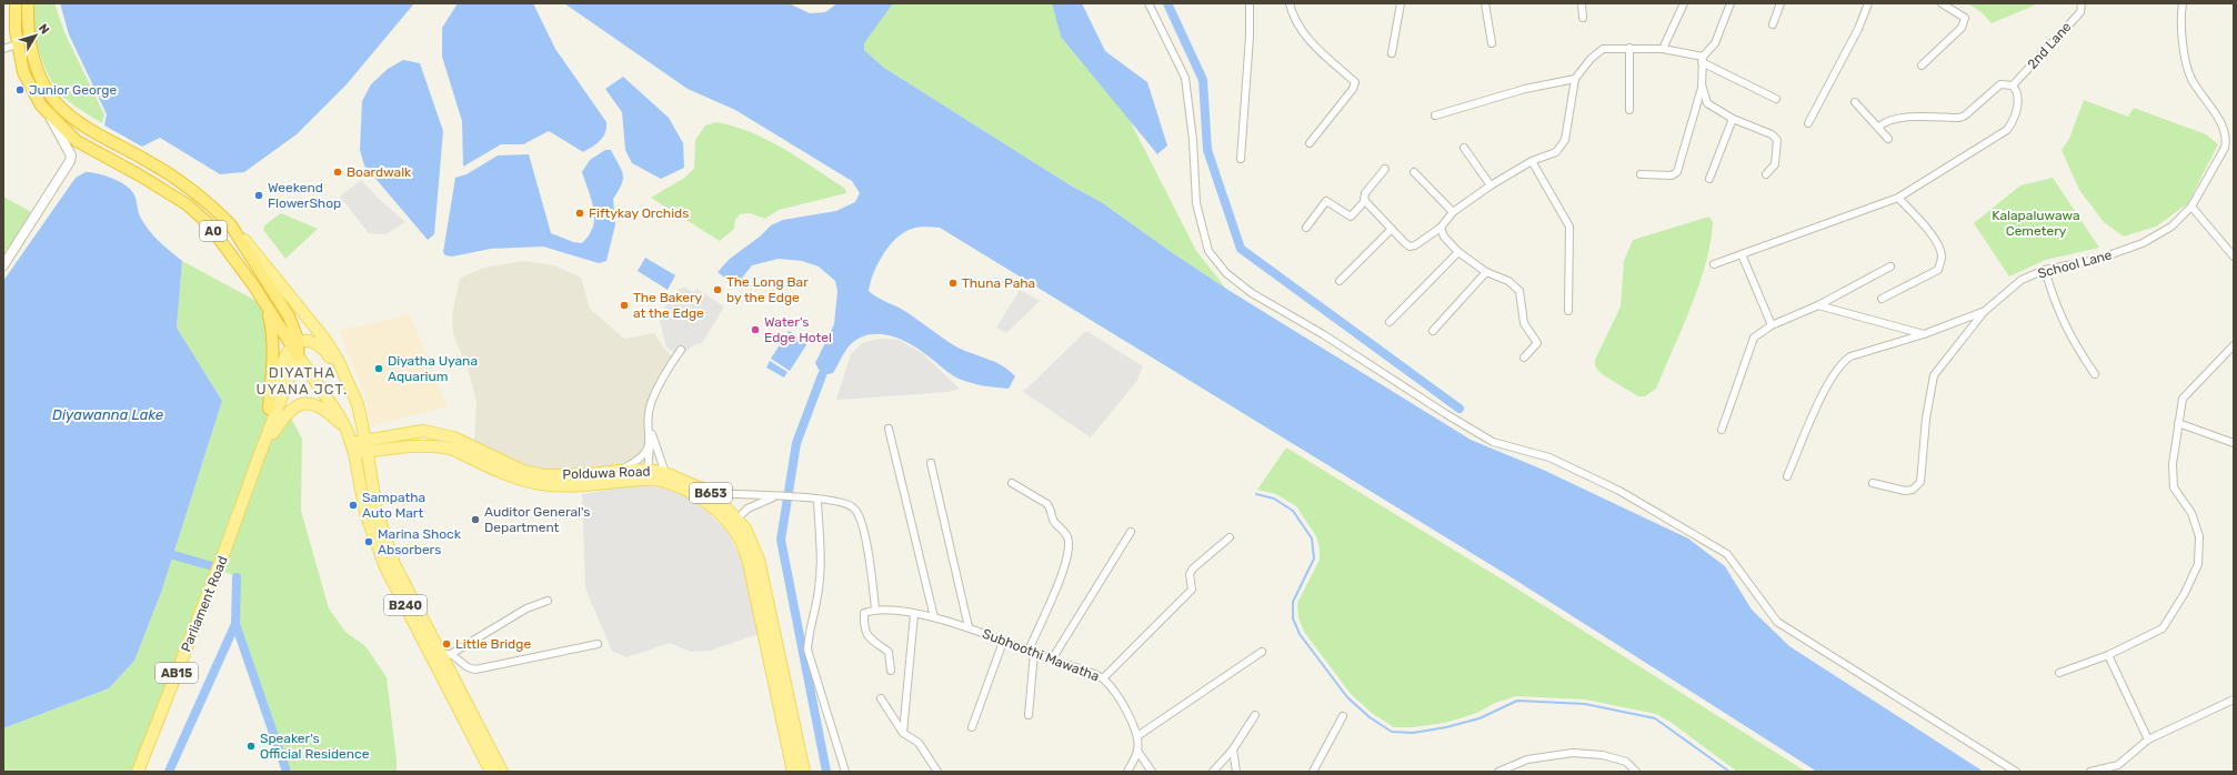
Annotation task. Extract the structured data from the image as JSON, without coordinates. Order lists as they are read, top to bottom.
{
  "streets": {
    "highway": ["A0"],
    "main road": [
      "Polduwa Road",
      "B653",
      "Parliament Road",
      "B240",
      "AB15"
    ],
    "street": ["2nd Lane", "School Lane", "Subhoothi Mawatha"]
  },
  "crossings": [
    ["A0", "Parliament Road"],
    ["A0", "B240"],
    ["Polduwa Road", "B240"],
    ["Parliament Road", "B240"]
  ],
  "districts": ["DIYATHA UYANA JCT."],
  "water": ["Diyawanna Lake"],
  "parks": ["Kalapaluwawa Cemetery"],
  "places": [
    "Junior George",
    "Boardwalk",
    "Weekend FlowerShop",
    "Fiftykay Orchids",
    "Thuna Paha",
    "The Long Bar by the Edge",
    "The Bakery at the Edge",
    "Water's Edge Hotel",
    "Diyatha Uyana Aquarium",
    "Sampatha Auto Mart",
    "Auditor General's Department",
    "Marina Shock Absorbers",
    "Little Bridge",
    "Speaker's Official Residence"
  ],
  "north": "top right"
}
